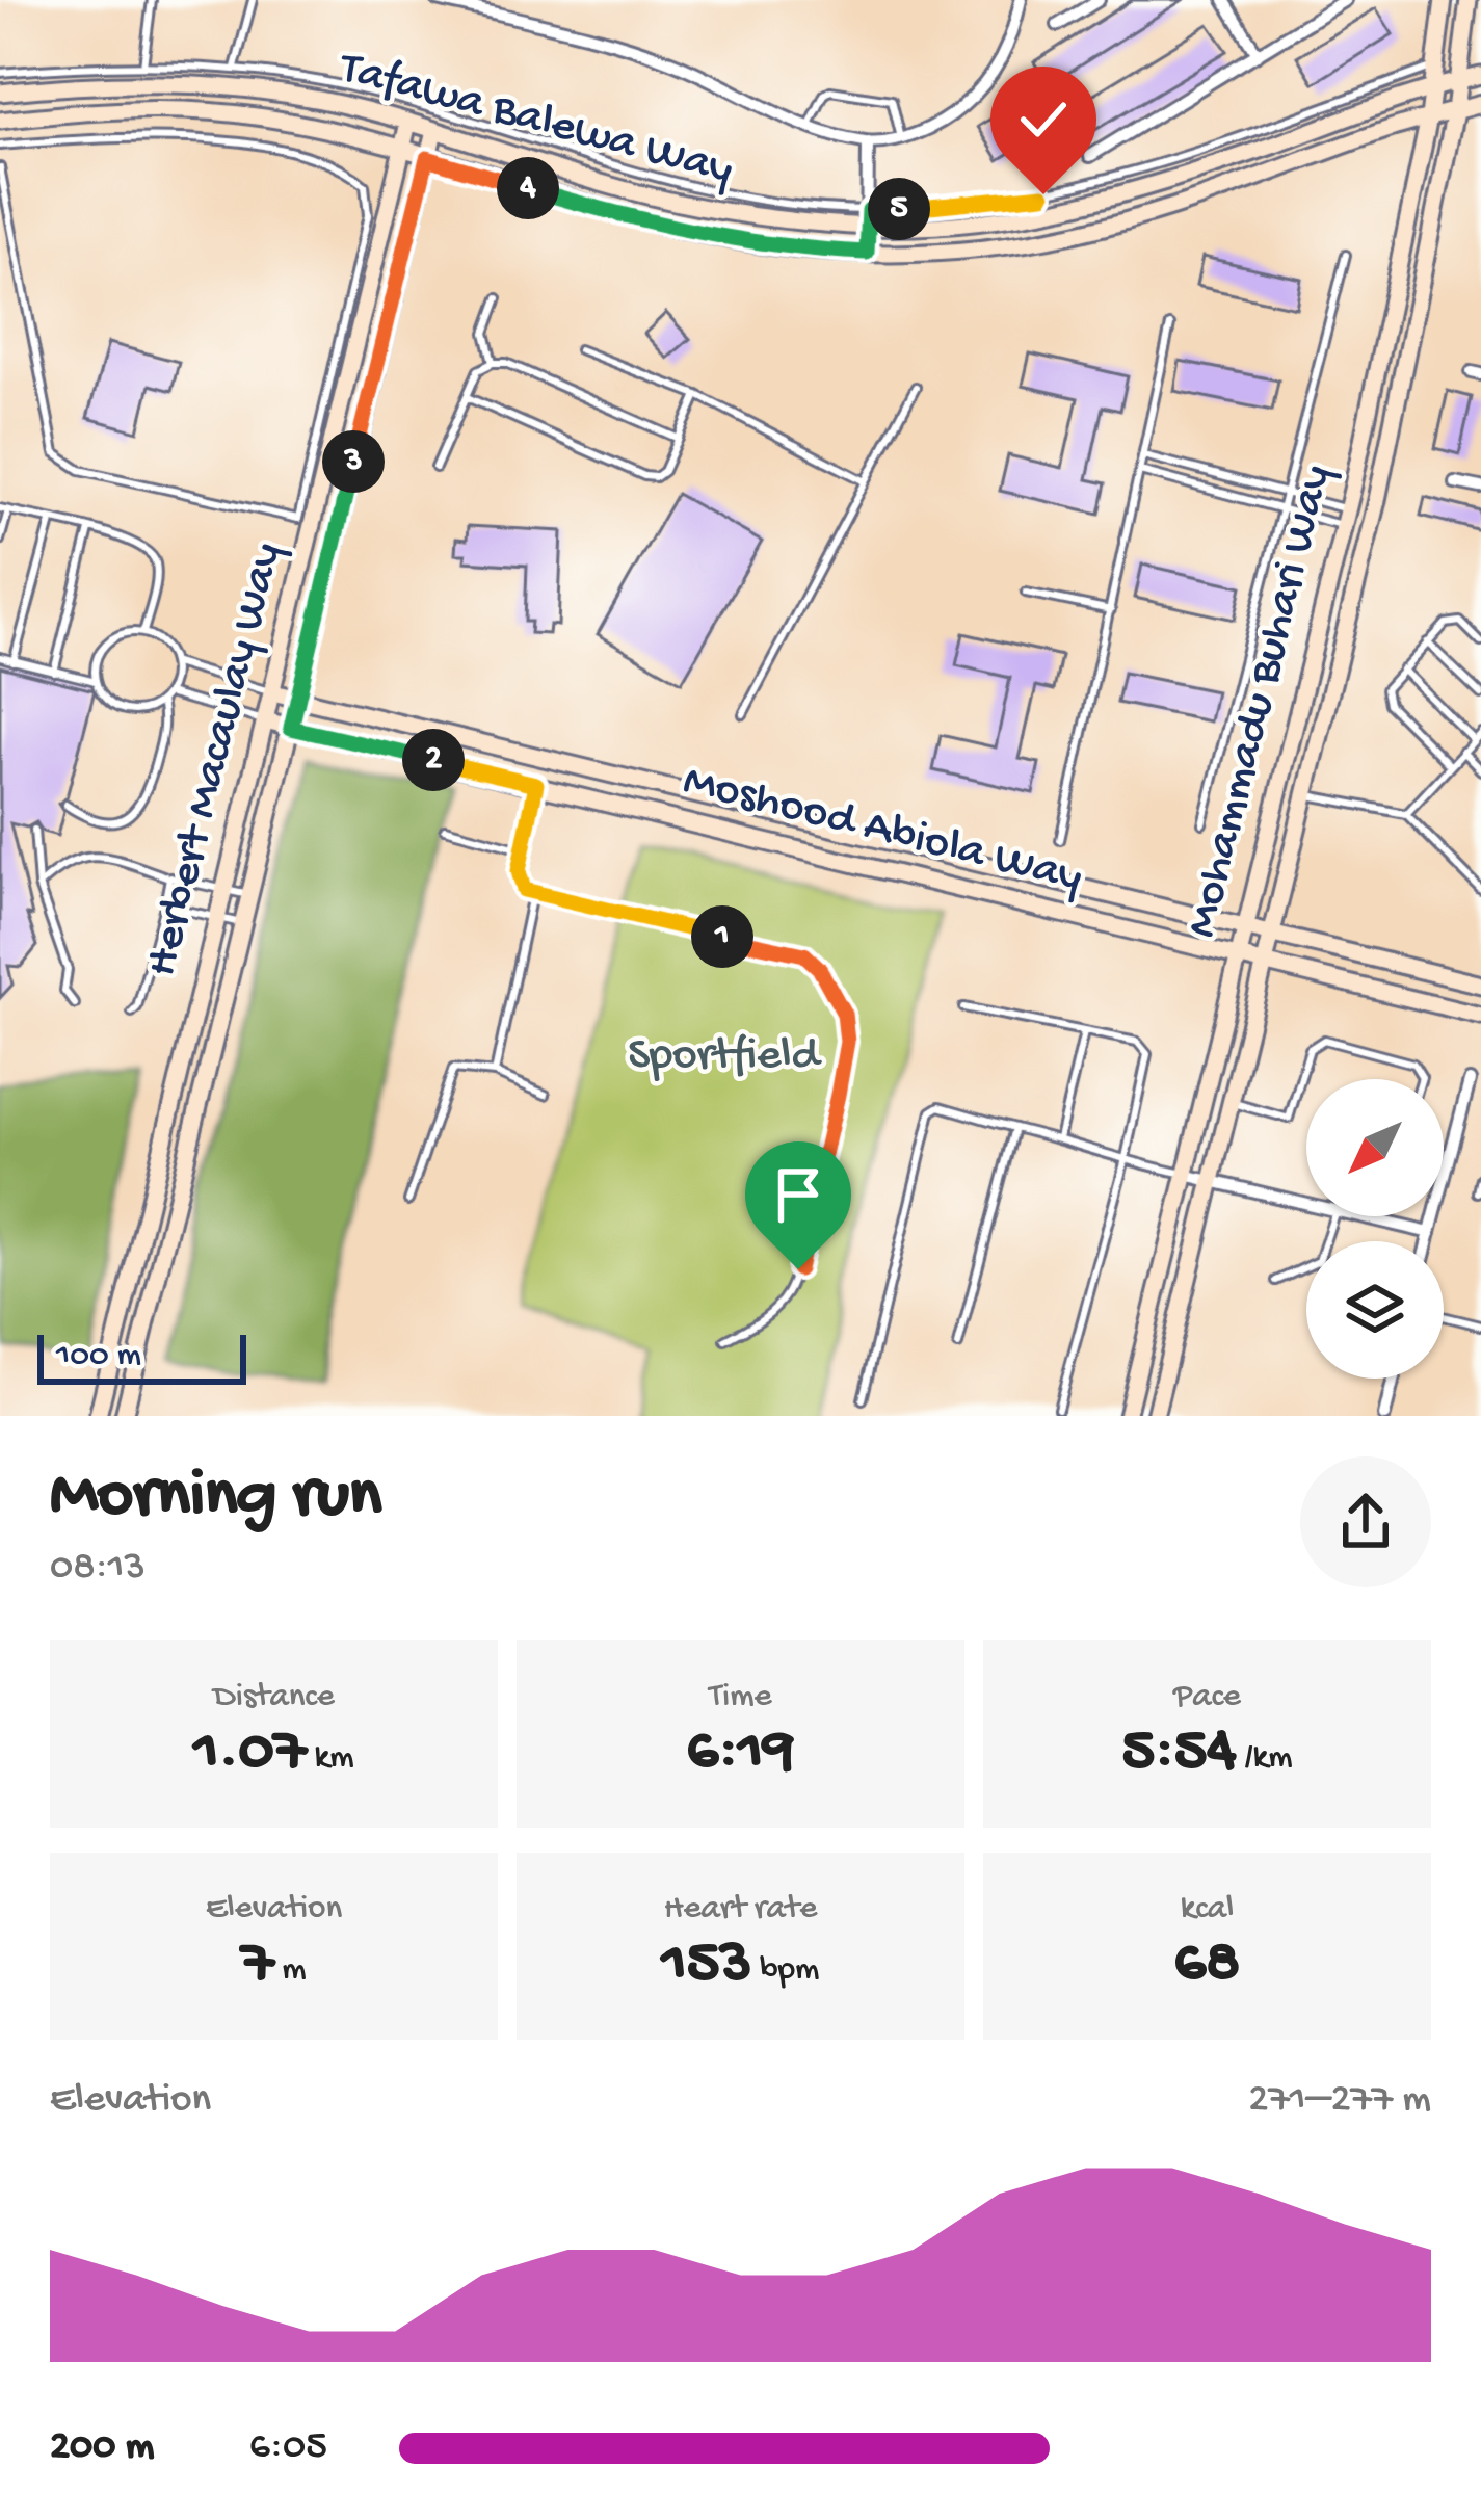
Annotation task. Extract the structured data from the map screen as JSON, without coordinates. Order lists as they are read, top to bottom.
{
  "streets": {
    "main road": [
      "Tafawa Balewa Way",
      "Mohammadu Buhari Way",
      "Herbert Macaulay Way",
      "Moshood Abiola Way"
    ]
  },
  "crossings": [
    ["Tafawa Balewa Way", "Mohammadu Buhari Way"],
    ["Tafawa Balewa Way", "Herbert Macaulay Way"],
    ["Mohammadu Buhari Way", "Moshood Abiola Way"],
    ["Herbert Macaulay Way", "Moshood Abiola Way"]
  ],
  "parks": ["Sportfield"],
  "scale_bar": "100 m",
  "north": "bottom left",
  "page": {
    "pins": [
      "4",
      "5",
      "3",
      "2",
      "1"
    ],
    "scale": "100 m",
    "heading": ["Morning run", "08:13"],
    "stats": [
      ["Distance", "1.07 km"],
      ["Time", "6:19"],
      ["Pace", "5:54 /km"],
      ["Elevation", "7 m"],
      ["Heart rate", "153 bpm"],
      ["kcal", "68"]
    ],
    "chart": ["Elevation", "271–277 m"],
    "list": [
      {
        "name": "200 m",
        "note": "6:05"
      }
    ]
  }
}
